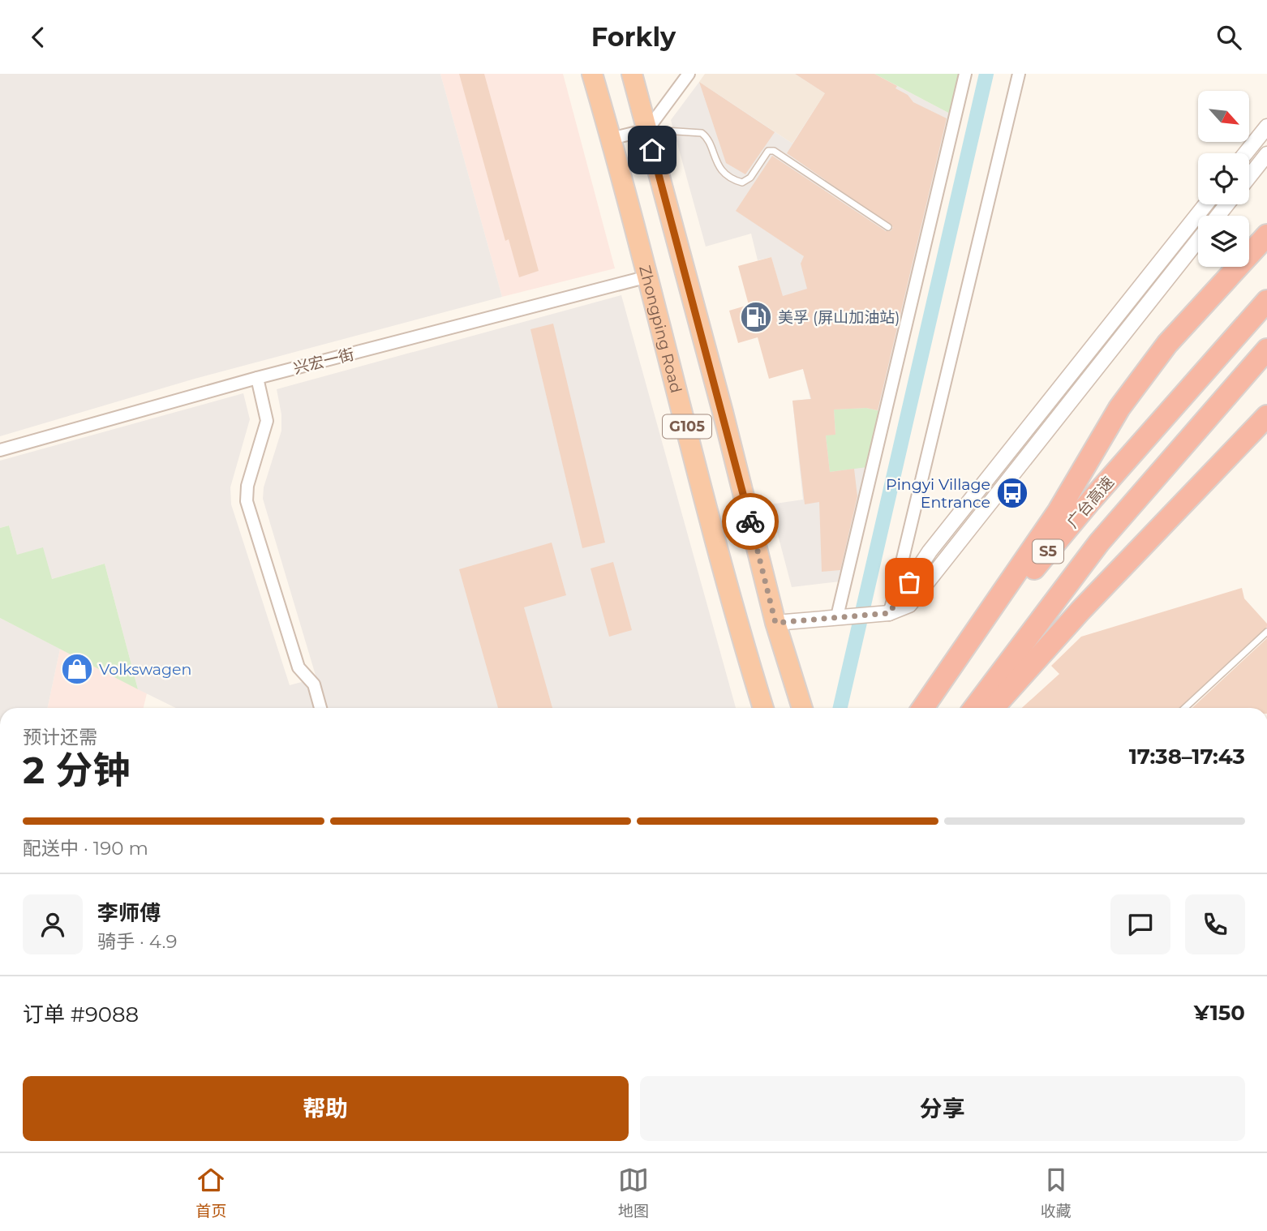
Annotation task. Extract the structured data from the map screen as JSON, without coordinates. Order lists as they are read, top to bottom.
{
  "streets": {
    "highway": [
      "Zhongping Road",
      "G105",
      "广台高速",
      "S5"
    ],
    "street": ["兴宏一街"]
  },
  "crossings": [
    ["Zhongping Road", "兴宏一街"]
  ],
  "places": {
    "fuel station": ["美孚 (屏山加油站)"],
    "bus stop": ["Pingyi Village Entrance"],
    "shop": ["Volkswagen"]
  },
  "north": "bottom right",
  "page": {
    "header": "Forkly",
    "heading": ["2 分钟", "预计还需", "17:38–17:43"],
    "panel": [
      "李师傅",
      "骑手 · 4.9",
      "订单 #9088",
      "¥150"
    ],
    "bar": "配送中 · 190 m",
    "buttons": ["帮助", "分享"],
    "tabs": ["首页", "地图", "收藏"]
  }
}
